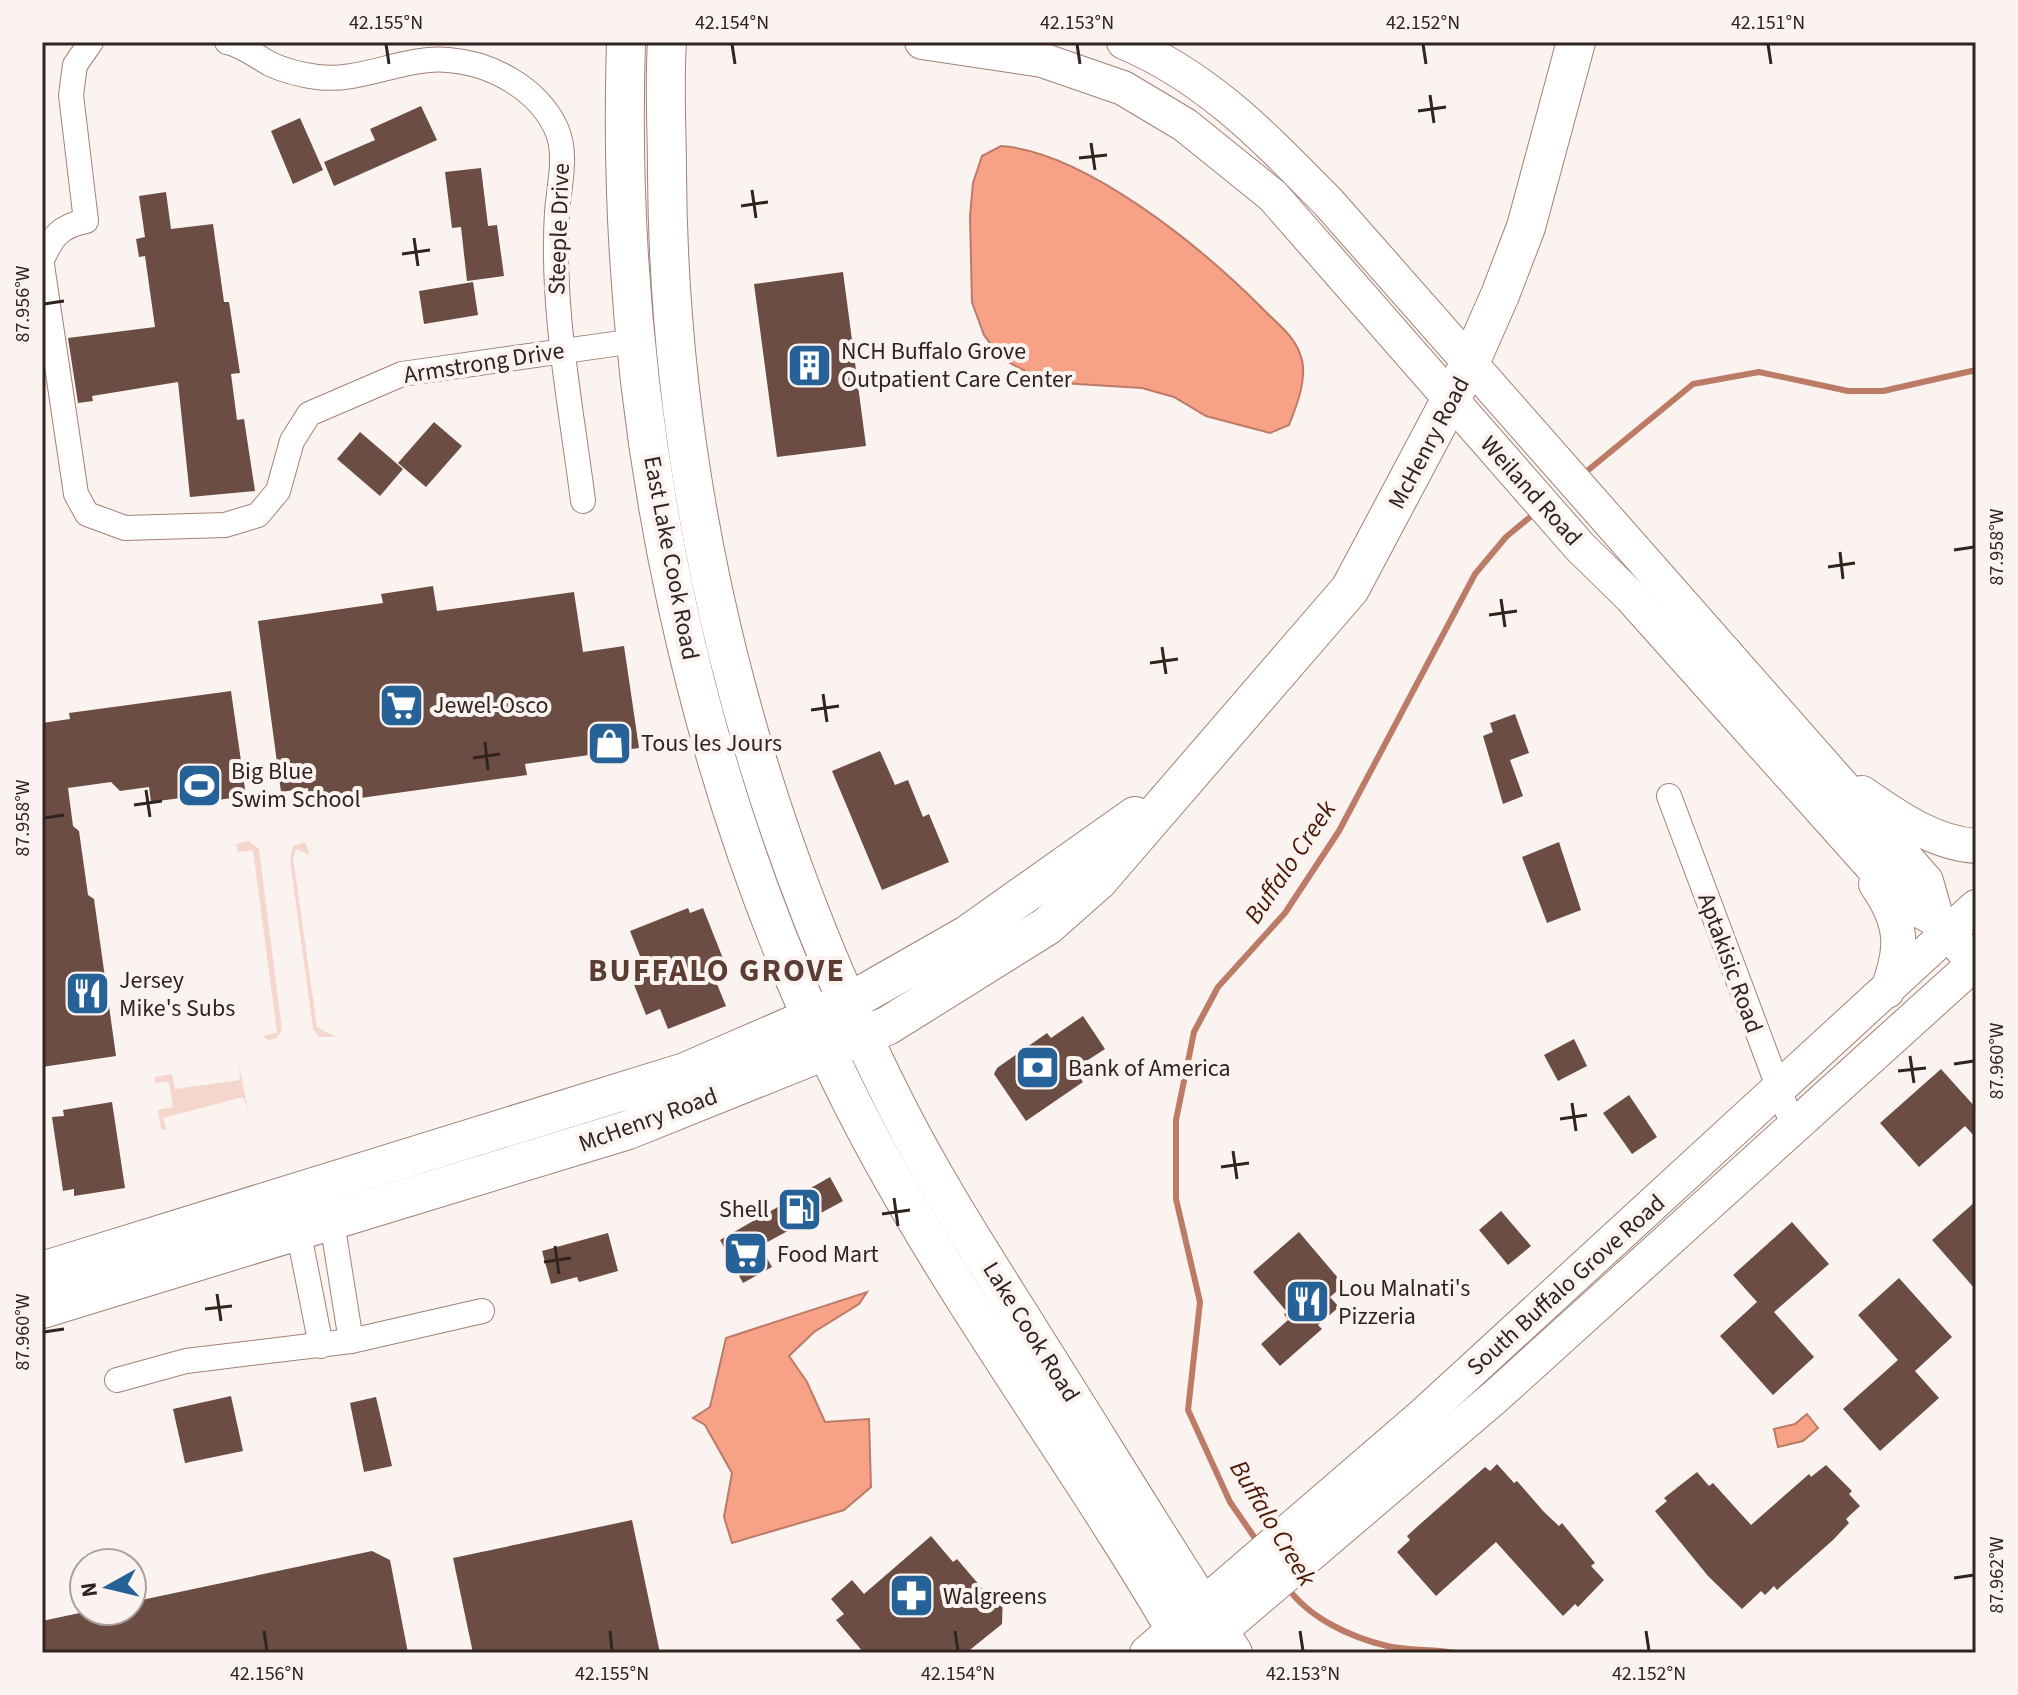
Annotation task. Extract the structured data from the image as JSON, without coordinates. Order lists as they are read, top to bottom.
{
  "streets": {
    "main road": [
      "McHenry Road",
      "Weiland Road",
      "East Lake Cook Road",
      "South Buffalo Grove Road",
      "Lake Cook Road"
    ],
    "street": ["Steeple Drive", "Armstrong Drive", "Aptakisic Road"]
  },
  "crossings": [
    ["Steeple Drive", "Armstrong Drive"],
    ["Armstrong Drive", "East Lake Cook Road"],
    ["McHenry Road", "Weiland Road"],
    ["McHenry Road", "East Lake Cook Road"],
    ["McHenry Road", "Lake Cook Road"],
    ["Weiland Road", "South Buffalo Grove Road"],
    ["East Lake Cook Road", "Lake Cook Road"],
    ["Aptakisic Road", "South Buffalo Grove Road"],
    ["South Buffalo Grove Road", "Lake Cook Road"]
  ],
  "districts": ["BUFFALO GROVE"],
  "water": ["Buffalo Creek"],
  "places": {
    "building": ["NCH Buffalo Grove Outpatient Care Center"],
    "supermarket": ["Jewel-Osco", "Food Mart"],
    "shop": ["Tous les Jours"],
    "sports": ["Big Blue Swim School"],
    "restaurant": ["Jersey Mike's Subs", "Lou Malnati's Pizzeria"],
    "bank": ["Bank of America"],
    "fuel station": ["Shell"],
    "pharmacy": ["Walgreens"]
  },
  "north": "left",
  "coordinates": [
    "42.155°N",
    "42.154°N",
    "42.153°N",
    "42.152°N",
    "42.151°N",
    "87.956°W",
    "87.958°W",
    "87.960°W",
    "87.962°W",
    "42.156°N"
  ]
}
